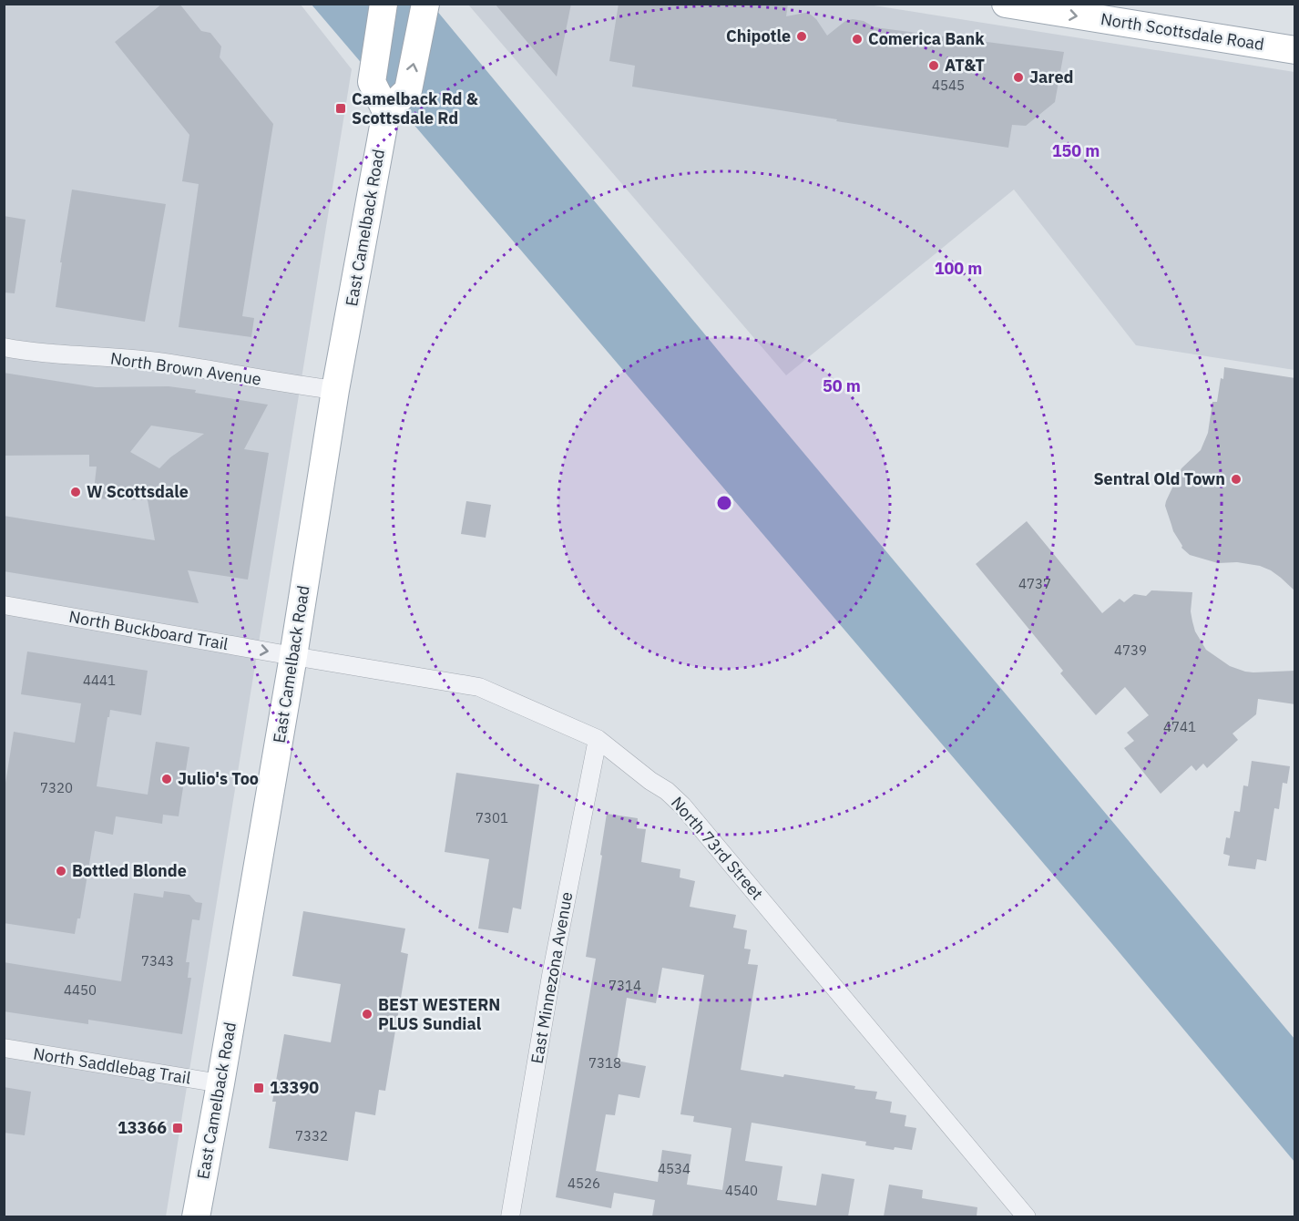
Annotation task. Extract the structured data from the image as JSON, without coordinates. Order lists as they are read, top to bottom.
{
  "streets": {
    "main road": ["North Scottsdale Road", "East Camelback Road"],
    "street": [
      "North Brown Avenue",
      "North Buckboard Trail",
      "North 73rd Street",
      "East Minnezona Avenue",
      "North Saddlebag Trail"
    ]
  },
  "crossings": [
    ["East Camelback Road", "North Brown Avenue"],
    ["East Camelback Road", "North Buckboard Trail"],
    ["East Camelback Road", "North 73rd Street"],
    ["East Camelback Road", "North Saddlebag Trail"],
    ["North Buckboard Trail", "North 73rd Street"],
    ["North 73rd Street", "East Minnezona Avenue"]
  ],
  "one_way": ["North Scottsdale Road", "North Buckboard Trail"],
  "places": {
    "other": [
      "Chipotle",
      "Comerica Bank",
      "AT&T",
      "Jared",
      "Sentral Old Town",
      "W Scottsdale",
      "Julio's Too",
      "Bottled Blonde",
      "BEST WESTERN PLUS Sundial"
    ],
    "transit": ["Camelback Rd & Scottsdale Rd", "13390", "13366"]
  },
  "house_numbers": [
    "4545",
    "4737",
    "4739",
    "4441",
    "4741",
    "7320",
    "7301",
    "7343",
    "7314",
    "4450",
    "7318",
    "7332",
    "4534",
    "4526",
    "4540"
  ],
  "rings": ["150 m", "100 m", "50 m"]
}
